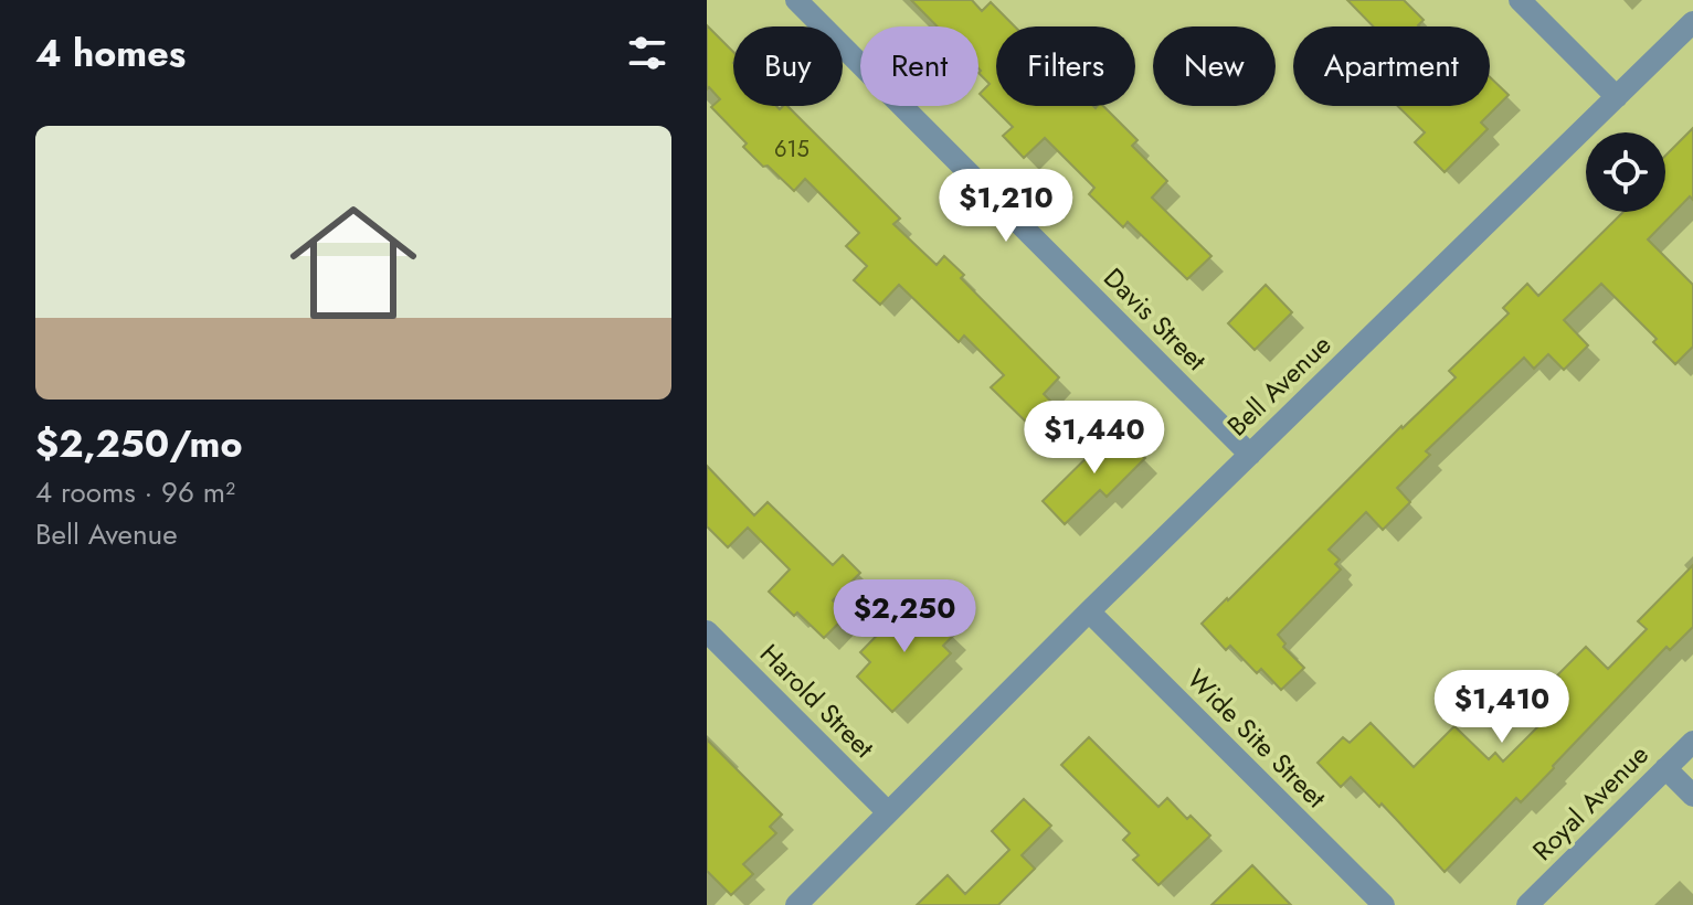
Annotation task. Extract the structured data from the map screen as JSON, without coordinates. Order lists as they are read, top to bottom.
{
  "streets": {
    "street": [
      "Davis Street",
      "Bell Avenue",
      "Harold Street",
      "Wide Site Street",
      "Royal Avenue"
    ]
  },
  "crossings": [
    ["Davis Street", "Bell Avenue"],
    ["Bell Avenue", "Harold Street"],
    ["Bell Avenue", "Wide Site Street"]
  ],
  "house_numbers": ["615"],
  "page": {
    "heading": "4 homes",
    "chip": [
      "Buy",
      "Rent",
      "Filters",
      "New",
      "Apartment"
    ],
    "list": [
      {
        "name": "$2,250/mo",
        "note": "4 rooms · 96 m² · Bell Avenue"
      }
    ],
    "price": [
      "$1,210",
      "$1,440",
      "$2,250",
      "$1,410"
    ]
  }
}
